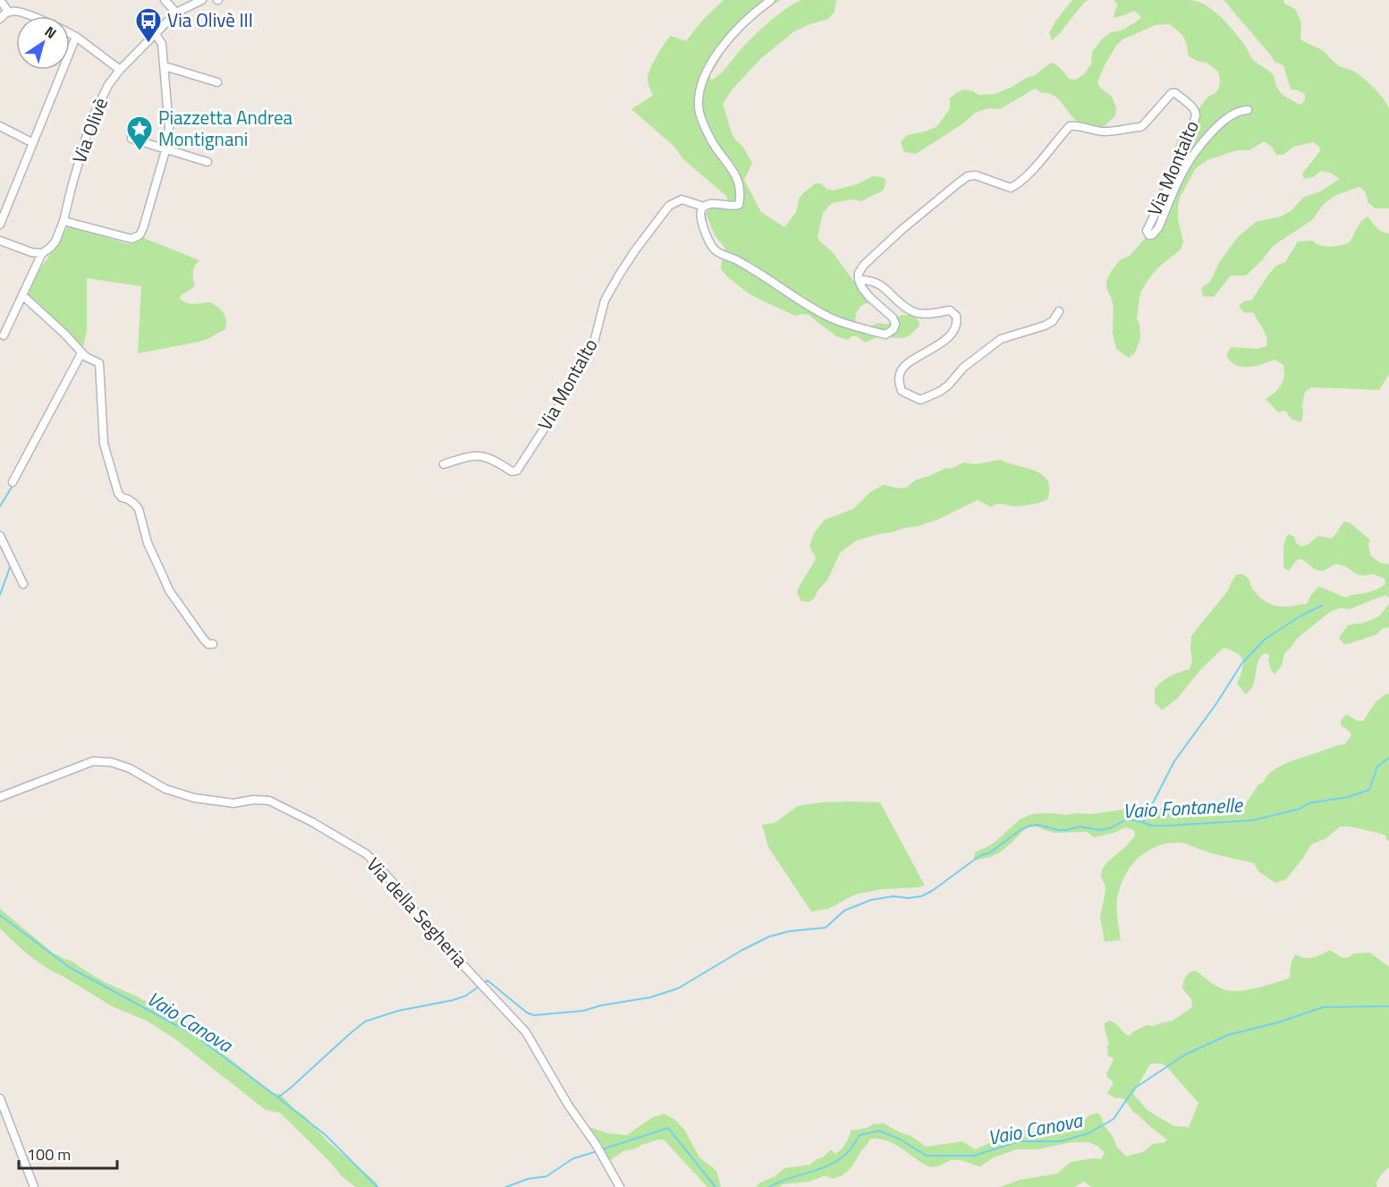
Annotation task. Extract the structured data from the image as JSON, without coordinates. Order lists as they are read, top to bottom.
{
  "streets": {
    "street": ["Via Olivè", "Via Montalto", "Via della Segheria"]
  },
  "water": ["Vaio Fontanelle", "Vaio Canova"],
  "places": {
    "bus stop": ["Via Olivè III"],
    "place": ["Piazzetta Andrea Montignani"]
  },
  "scale_bar": "100 m",
  "north": "top right"
}
